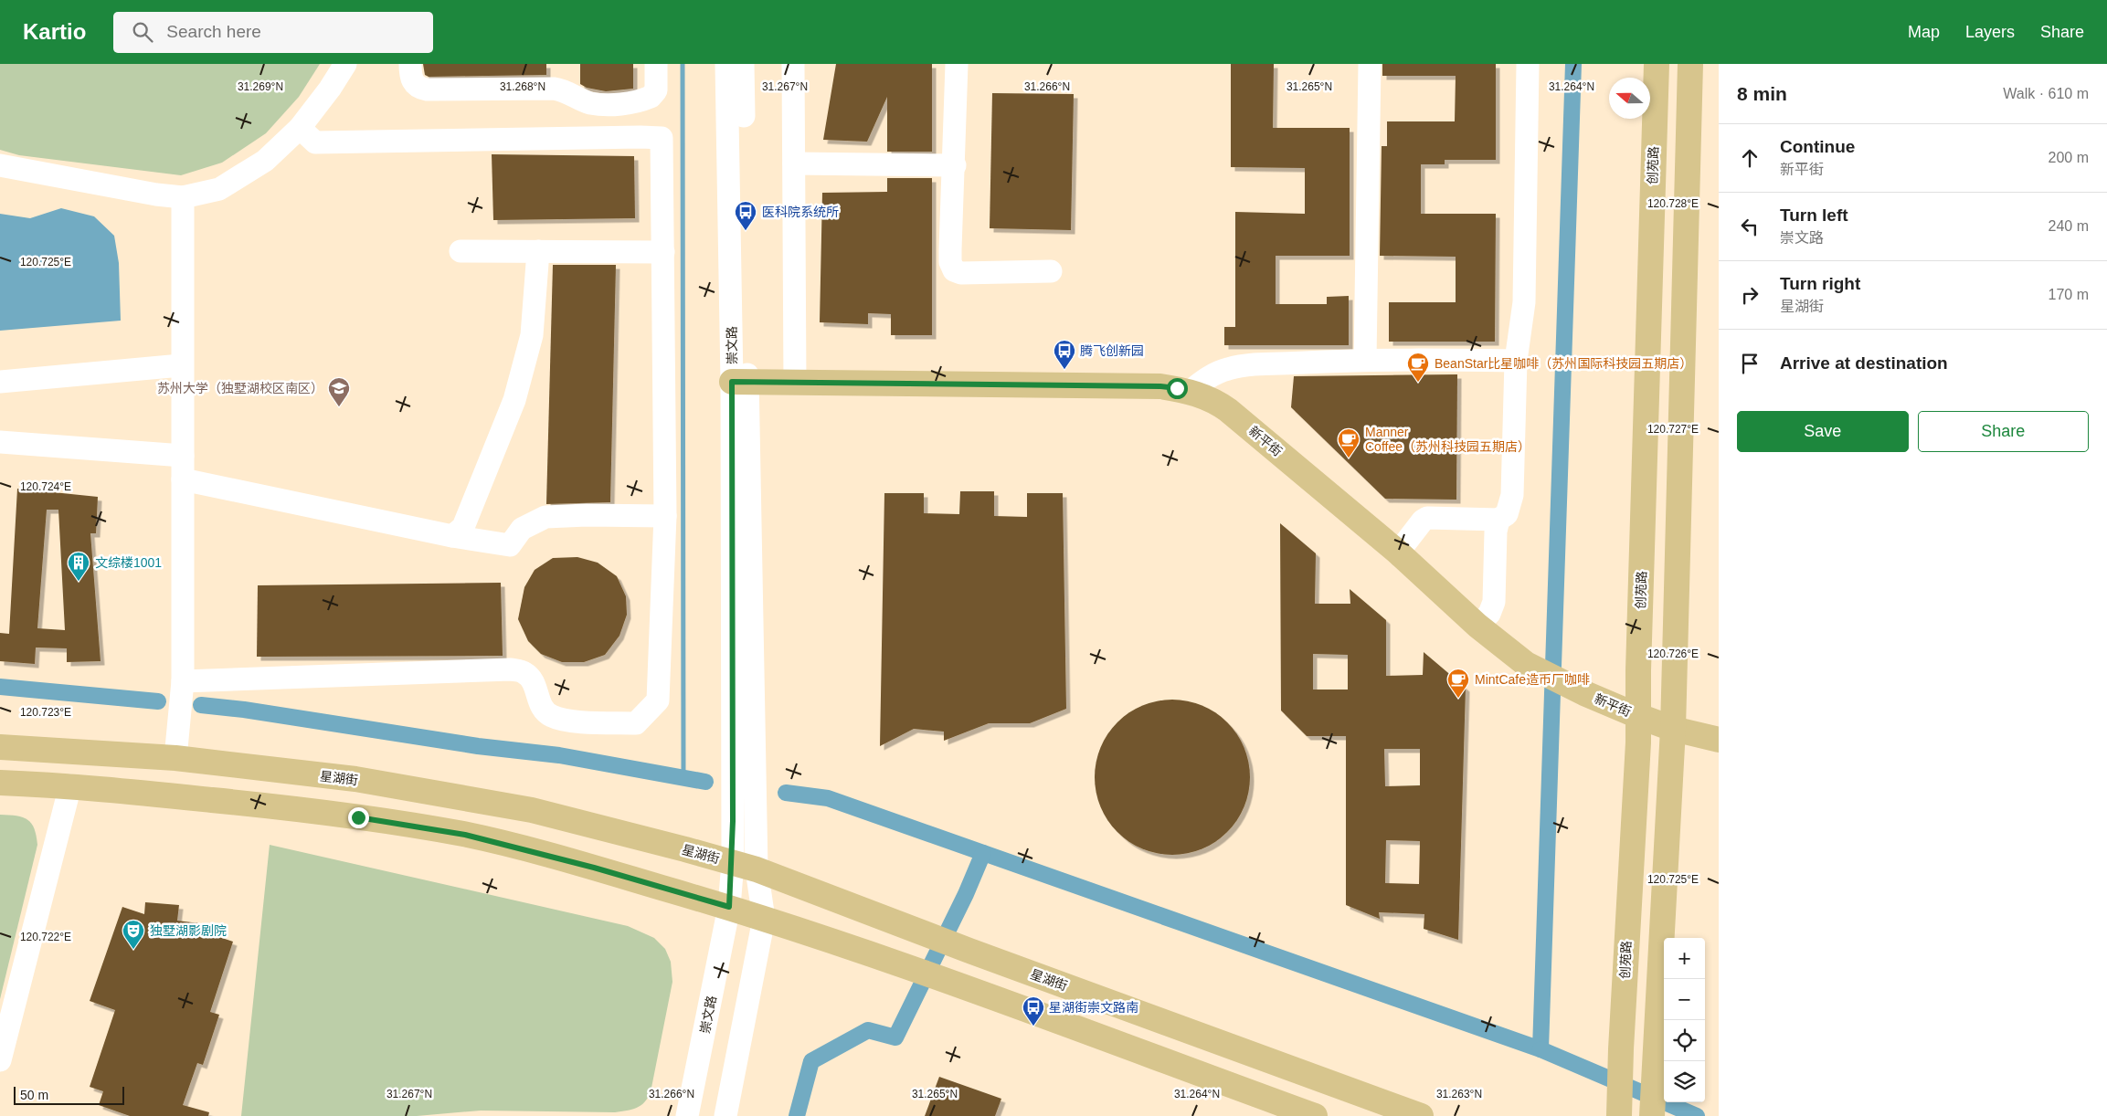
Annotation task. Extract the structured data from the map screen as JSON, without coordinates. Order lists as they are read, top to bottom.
{
  "streets": {
    "main road": ["创苑路", "新平街", "星湖街"],
    "street": ["崇文路"]
  },
  "crossings": [
    ["创苑路", "新平街"],
    ["崇文路", "新平街"],
    ["崇文路", "星湖街"]
  ],
  "places": {
    "bus stop": ["医科院系统所", "腾飞创新园", "星湖街崇文路南"],
    "cafe": ["BeanStar比星咖啡（苏州国际科技园五期店）", "Manner Coffee（苏州科技园五期店）", "MintCafe造币厂咖啡"],
    "school or university": ["苏州大学（独墅湖校区南区）"],
    "building": ["文综楼1001"],
    "theatre": ["独墅湖影剧院"]
  },
  "scale_bar": "50 m",
  "north": "left",
  "page": {
    "header": "Kartio",
    "search": "Search here",
    "nav": ["Map", "Layers", "Share"],
    "heading": ["8 min", "Walk · 610 m"],
    "list": [
      ["Continue", "新平街", "200 m"],
      ["Turn left", "崇文路", "240 m"],
      ["Turn right", "星湖街", "170 m"],
      "Arrive at destination"
    ],
    "buttons": ["Save", "Share"],
    "map_buttons": ["+", "−"],
    "scale": "50 m"
  },
  "coordinates": [
    "31.269°N",
    "31.268°N",
    "31.267°N",
    "31.266°N",
    "31.265°N",
    "31.264°N",
    "120.728°E",
    "120.725°E",
    "120.727°E",
    "120.724°E",
    "120.726°E",
    "120.723°E",
    "120.722°E",
    "31.263°N"
  ]
}
